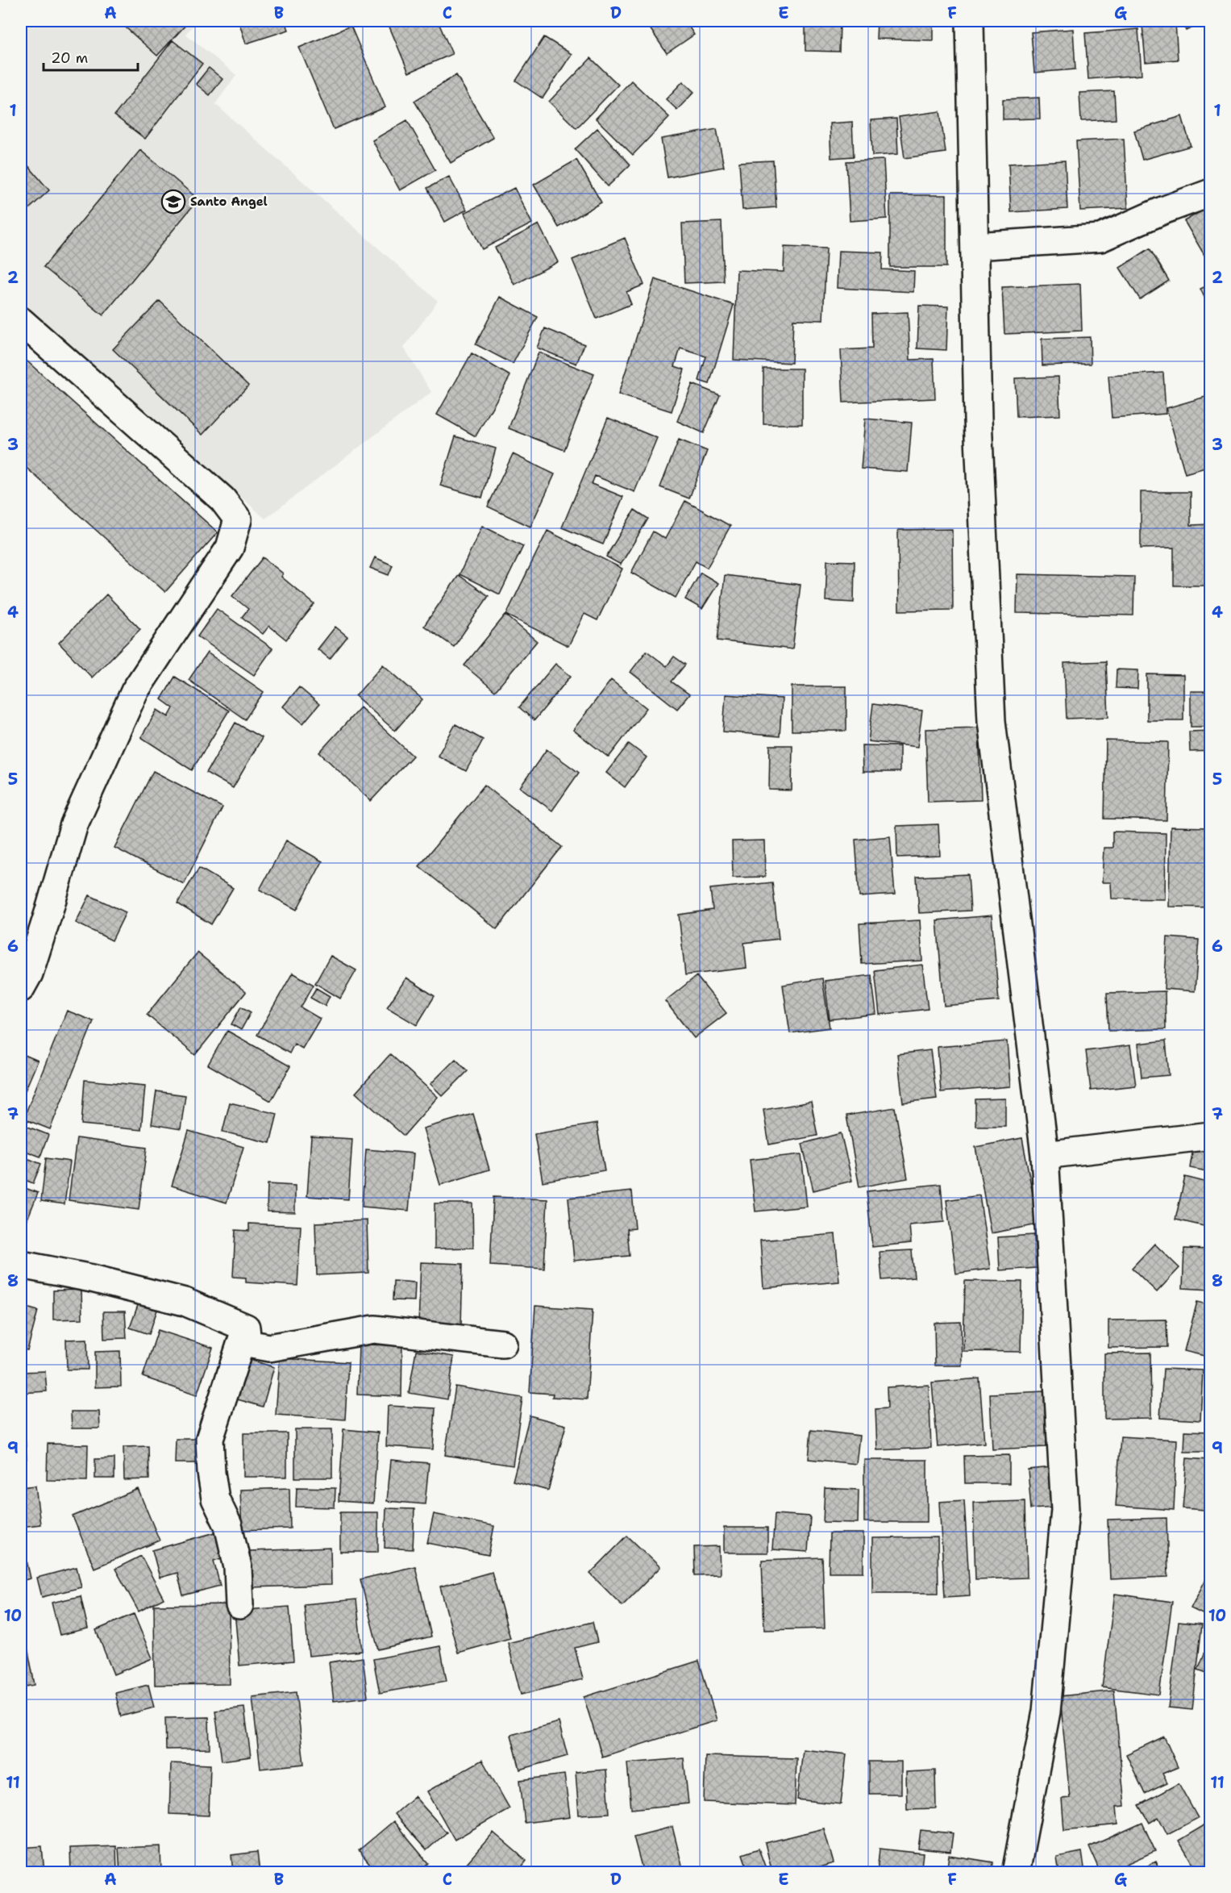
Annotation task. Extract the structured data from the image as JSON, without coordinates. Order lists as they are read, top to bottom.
{
  "places": {
    "school or university": ["Santo Angel"]
  },
  "scale_bar": "20 m",
  "grid": {
    "columns": [
      "A",
      "B",
      "C",
      "D",
      "E",
      "F",
      "G"
    ],
    "rows": [
      "1",
      "2",
      "3",
      "4",
      "5",
      "6",
      "7",
      "8",
      "9",
      "10",
      "11"
    ]
  }
}
